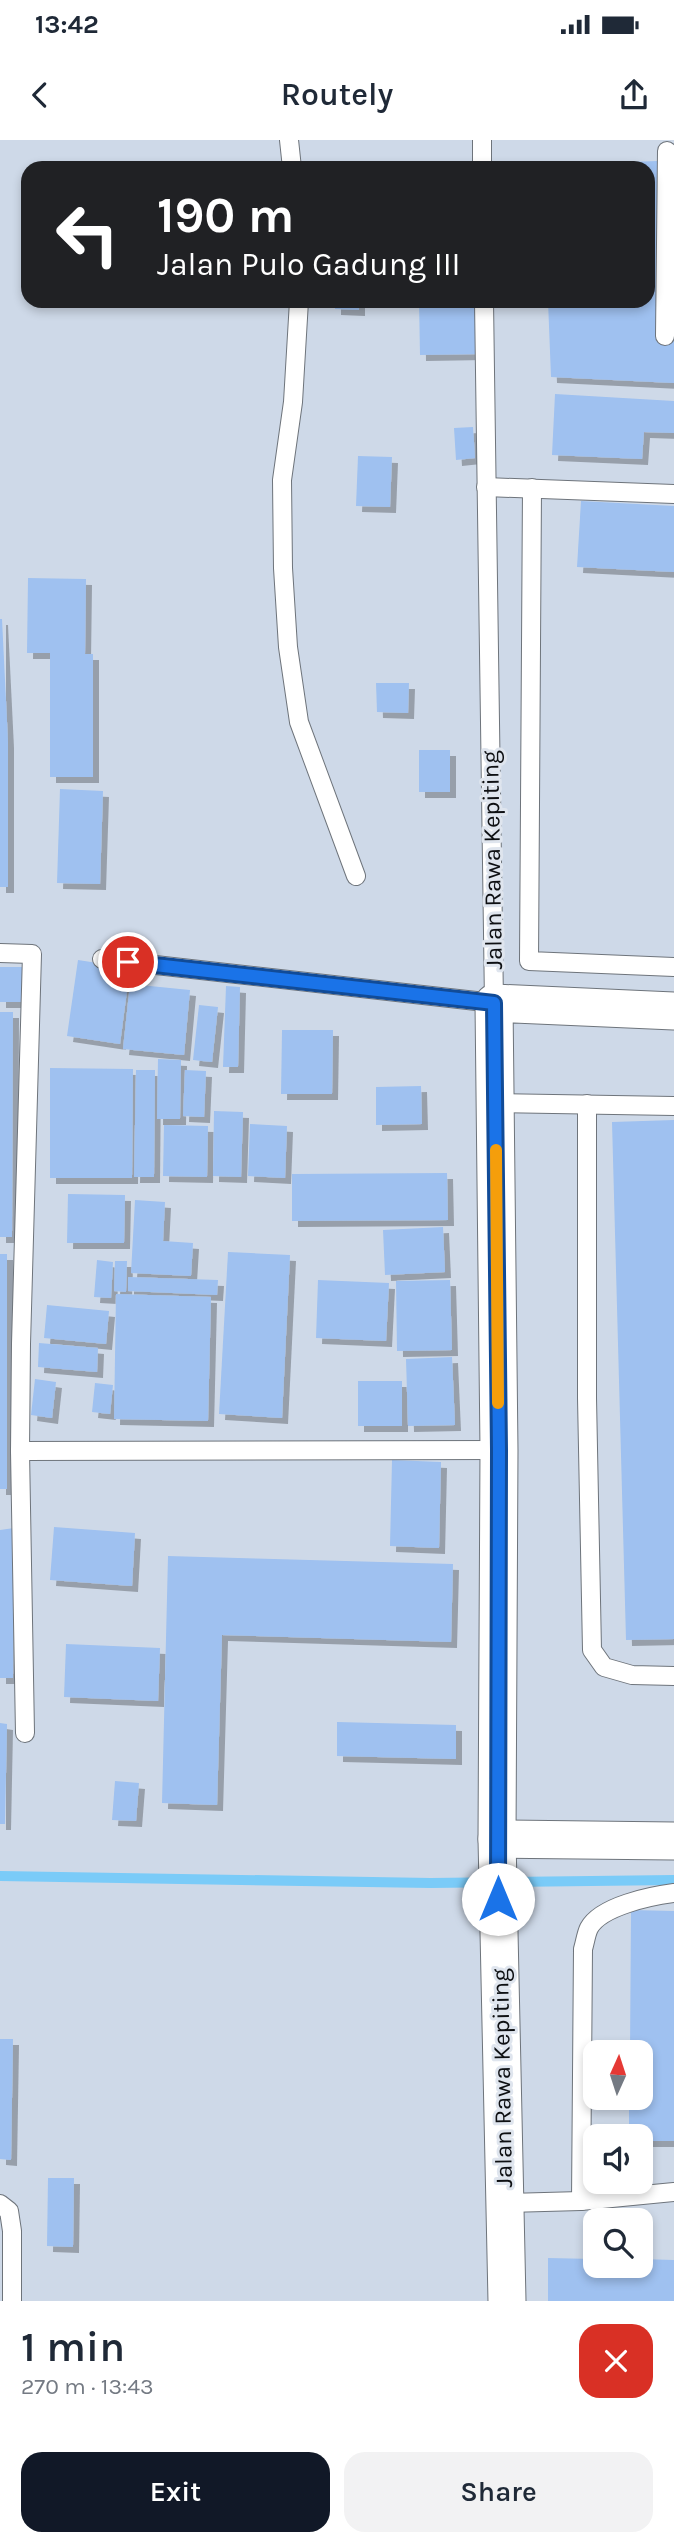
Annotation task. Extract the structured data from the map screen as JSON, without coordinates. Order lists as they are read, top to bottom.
{
  "streets": {
    "street": ["Jalan Rawa Kepiting"]
  },
  "north": "top",
  "page": {
    "status": "13:42",
    "header": "Routely",
    "turn": ["190 m", "Jalan Pulo Gadung III"],
    "heading": ["1 min", "270 m · 13:43"],
    "buttons": ["Exit", "Share"]
  }
}
